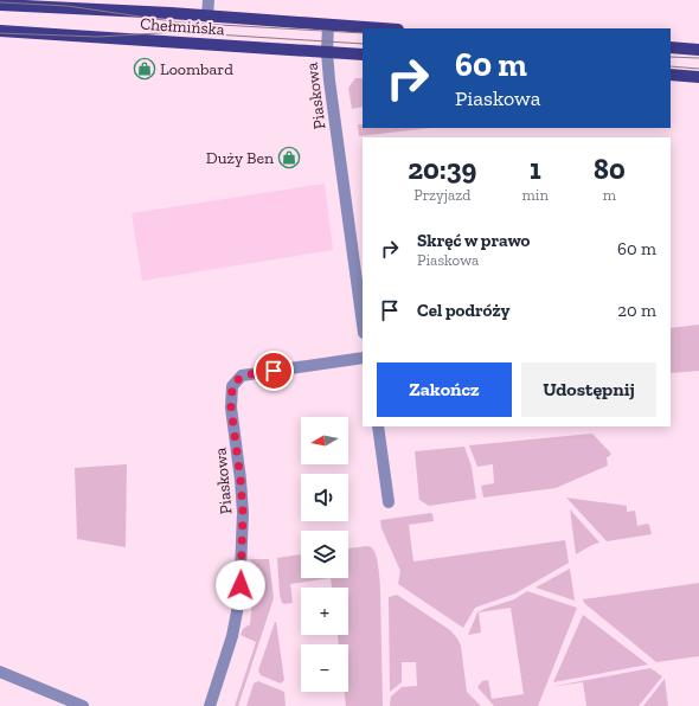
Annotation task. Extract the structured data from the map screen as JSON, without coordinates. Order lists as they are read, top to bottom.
{
  "streets": {
    "main road": ["Chełmińska"],
    "street": ["Piaskowa"]
  },
  "crossings": [
    ["Chełmińska", "Piaskowa"]
  ],
  "places": {
    "shop": ["Loombard", "Duży Ben"]
  },
  "north": "left",
  "page": {
    "turn": ["60 m", "Piaskowa"],
    "eta": [
      "20:39",
      "Przyjazd",
      "1",
      "min",
      "80",
      "m"
    ],
    "list": [
      {
        "name": "Skręć w prawo",
        "note": "Piaskowa",
        "value": "60 m"
      },
      {
        "name": "Cel podróży",
        "value": "20 m"
      }
    ],
    "buttons": ["Zakończ", "Udostępnij"],
    "map_buttons": ["+", "−"]
  }
}
